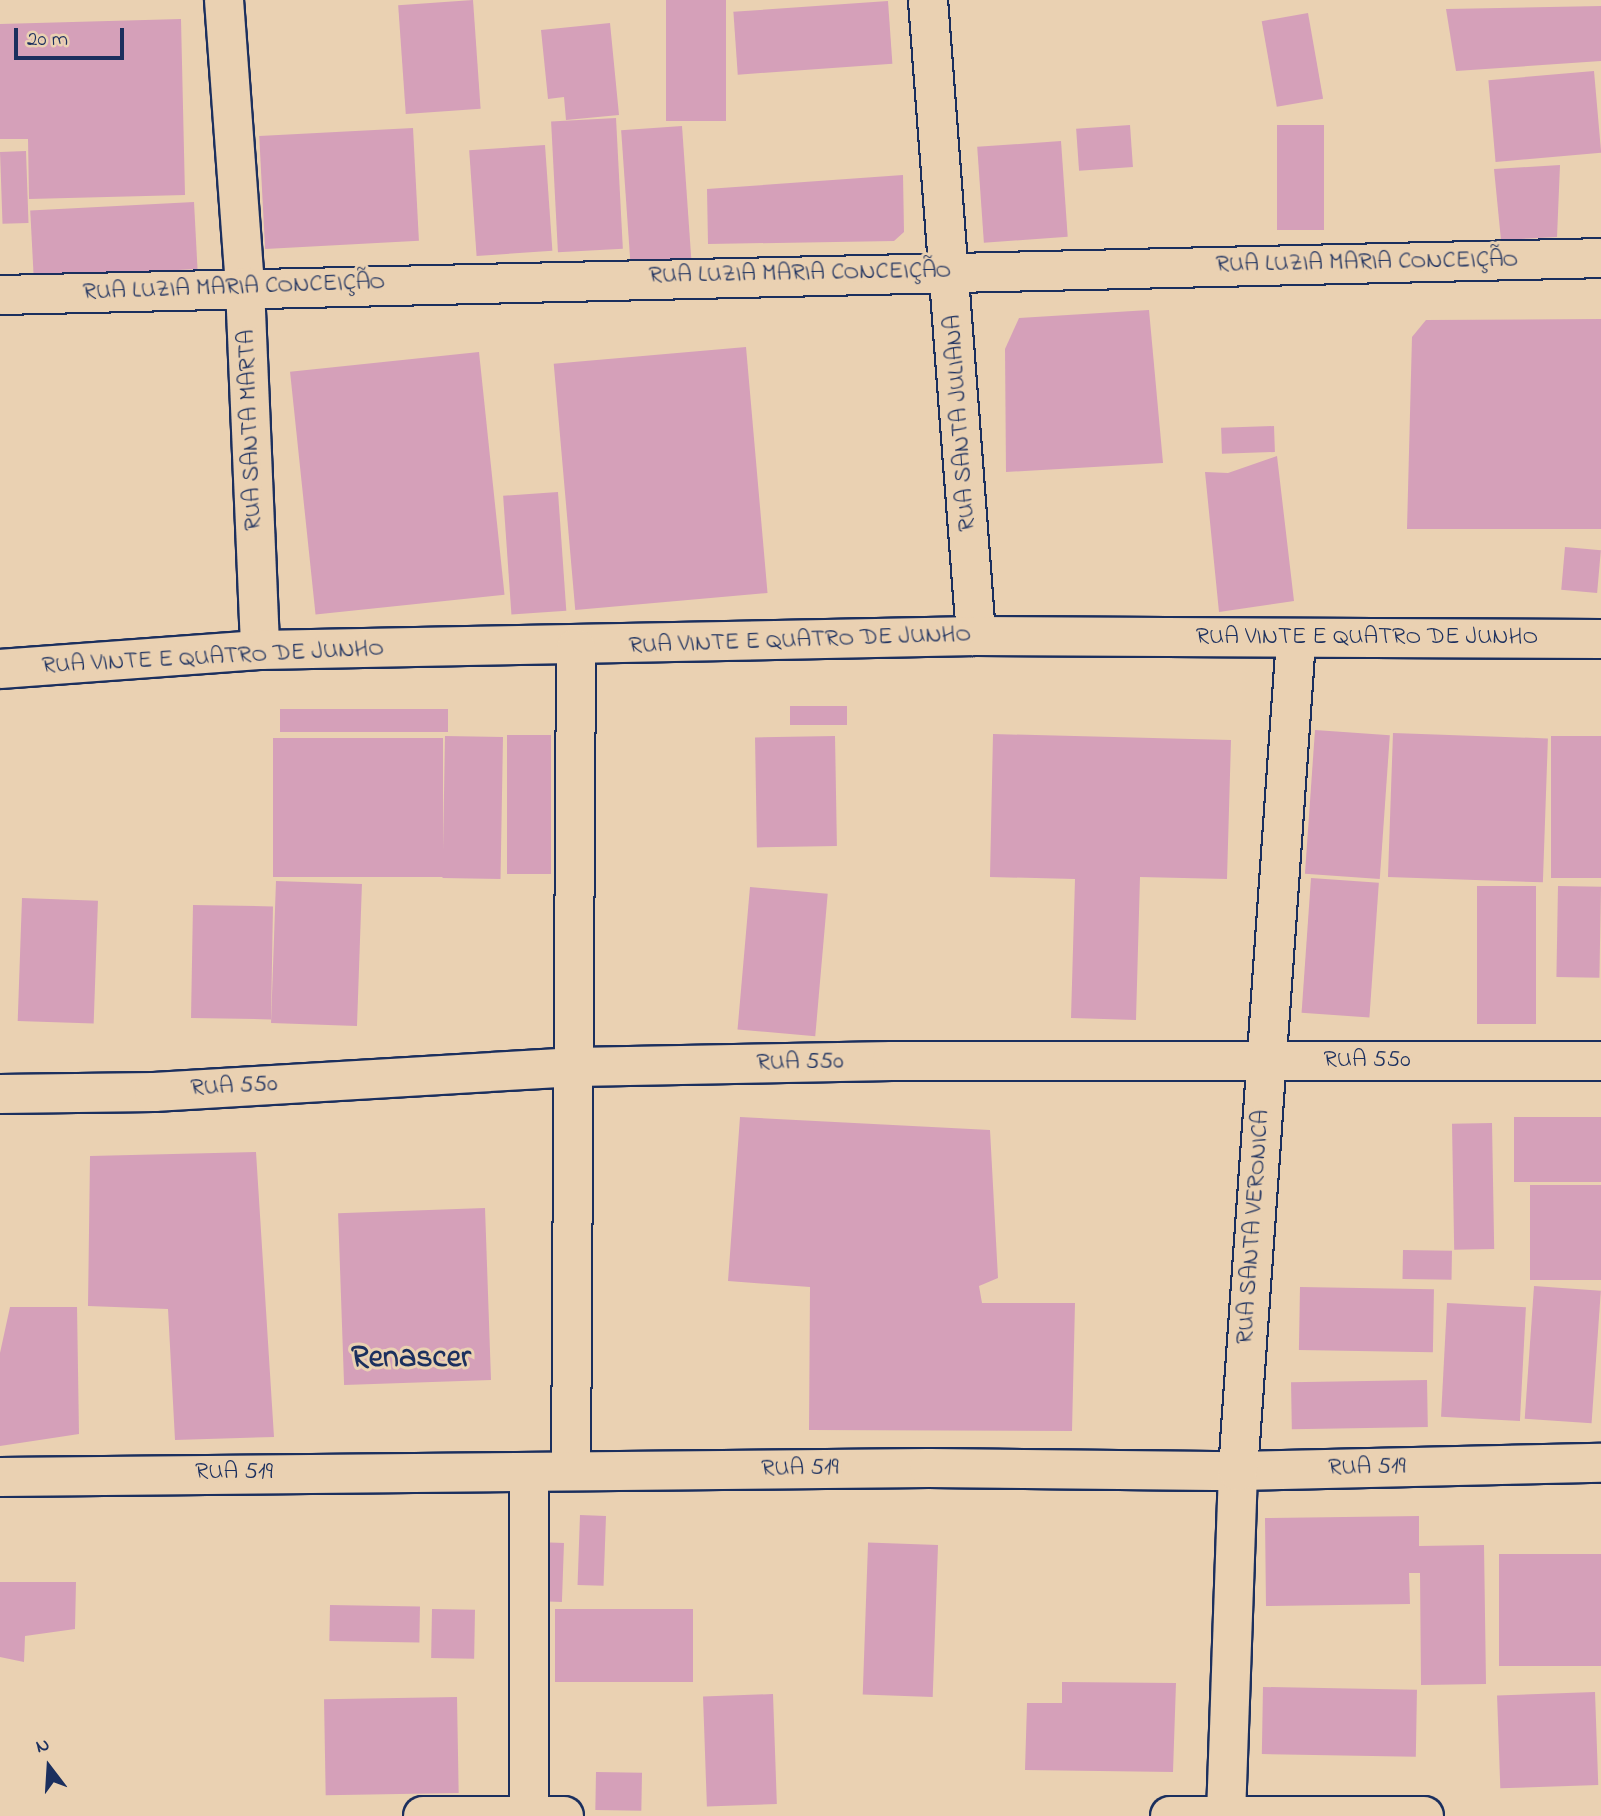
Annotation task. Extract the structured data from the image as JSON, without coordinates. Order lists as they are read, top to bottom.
{
  "streets": {
    "street": [
      "RUA LUZIA MARIA CONCEIÇÃO",
      "RUA SANTA JULIANA",
      "RUA SANTA MARTA",
      "RUA VINTE E QUATRO DE JUNHO",
      "RUA 550",
      "RUA SANTA VERONICA",
      "RUA 519"
    ]
  },
  "crossings": [
    ["RUA LUZIA MARIA CONCEIÇÃO", "RUA SANTA JULIANA"],
    ["RUA LUZIA MARIA CONCEIÇÃO", "RUA SANTA MARTA"],
    ["RUA SANTA JULIANA", "RUA VINTE E QUATRO DE JUNHO"],
    ["RUA SANTA MARTA", "RUA VINTE E QUATRO DE JUNHO"],
    ["RUA VINTE E QUATRO DE JUNHO", "RUA SANTA VERONICA"],
    ["RUA 550", "RUA SANTA VERONICA"],
    ["RUA SANTA VERONICA", "RUA 519"]
  ],
  "districts": ["Renascer"],
  "scale_bar": "20 m",
  "north": "top"
}
